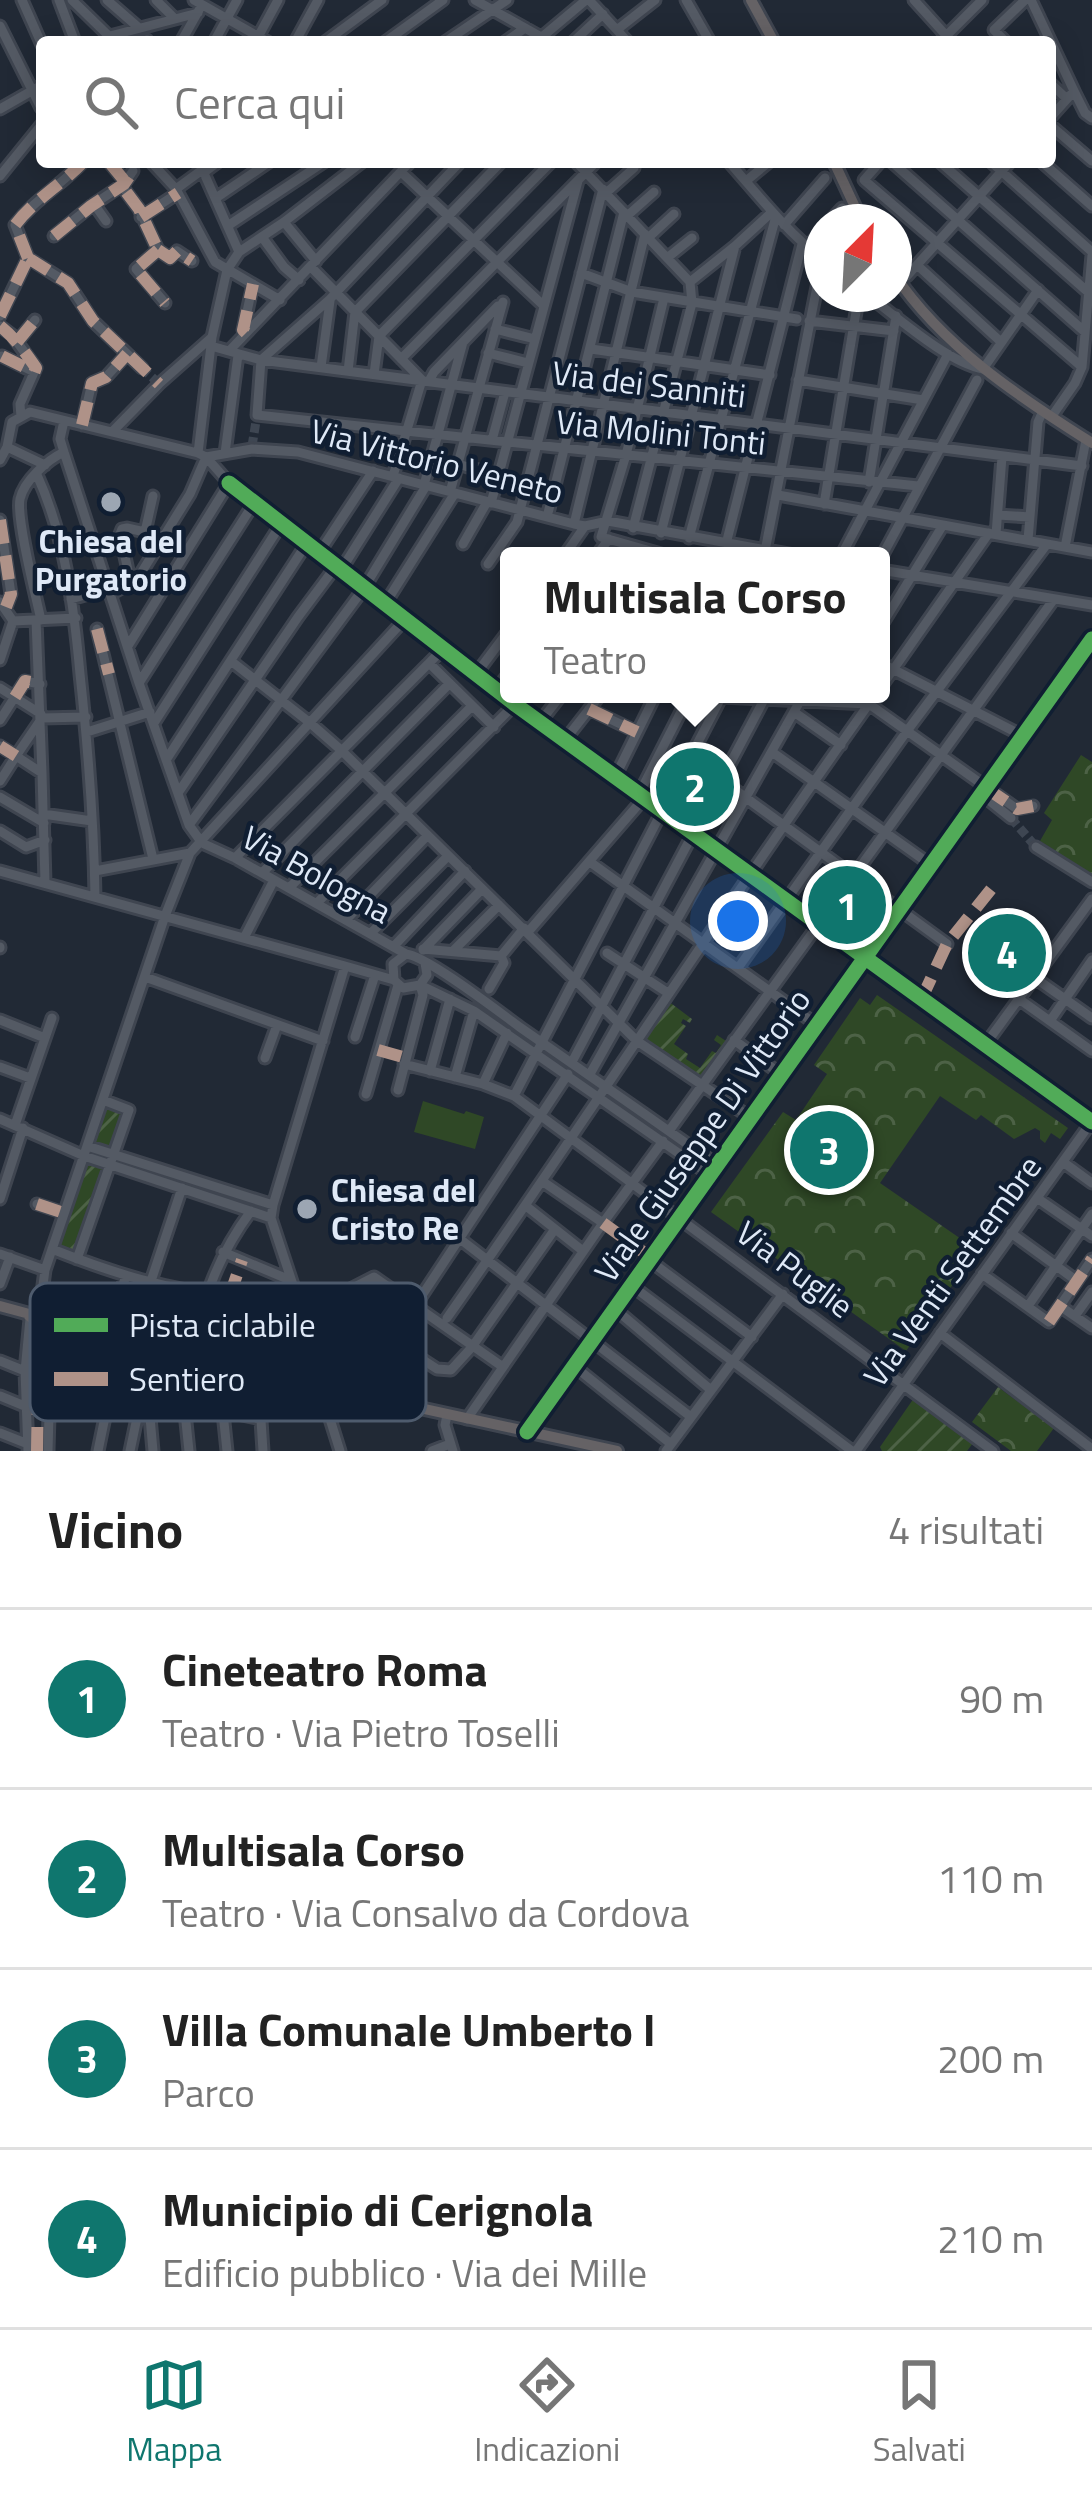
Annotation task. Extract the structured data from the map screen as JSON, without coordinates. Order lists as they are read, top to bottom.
{
  "streets": {
    "street": [
      "Via dei Sanniti",
      "Via Molini Tonti",
      "Via Vittorio Veneto",
      "Via Bologna",
      "Viale Giuseppe Di Vittorio",
      "Via Puglie",
      "Via Venti Settembre"
    ]
  },
  "crossings": [
    ["Via dei Sanniti", "Via Molini Tonti"],
    ["Viale Giuseppe Di Vittorio", "Via Puglie"],
    ["Via Puglie", "Via Venti Settembre"]
  ],
  "places": ["Chiesa del Purgatorio", "Chiesa del Cristo Re"],
  "legend": ["Pista ciclabile", "Sentiero"],
  "north": "top right",
  "page": {
    "search": "Cerca qui",
    "popup": ["Multisala Corso", "Teatro"],
    "pins": [
      "2",
      "1",
      "4",
      "3"
    ],
    "heading": ["Vicino", "4 risultati"],
    "list": [
      {
        "mark": "1",
        "name": "Cineteatro Roma",
        "note": "Teatro · Via Pietro Toselli",
        "value": "90 m"
      },
      {
        "mark": "2",
        "name": "Multisala Corso",
        "note": "Teatro · Via Consalvo da Cordova",
        "value": "110 m"
      },
      {
        "mark": "3",
        "name": "Villa Comunale Umberto I",
        "note": "Parco",
        "value": "200 m"
      },
      {
        "mark": "4",
        "name": "Municipio di Cerignola",
        "note": "Edificio pubblico · Via dei Mille",
        "value": "210 m"
      }
    ],
    "nav": ["Mappa", "Indicazioni", "Salvati"]
  }
}
